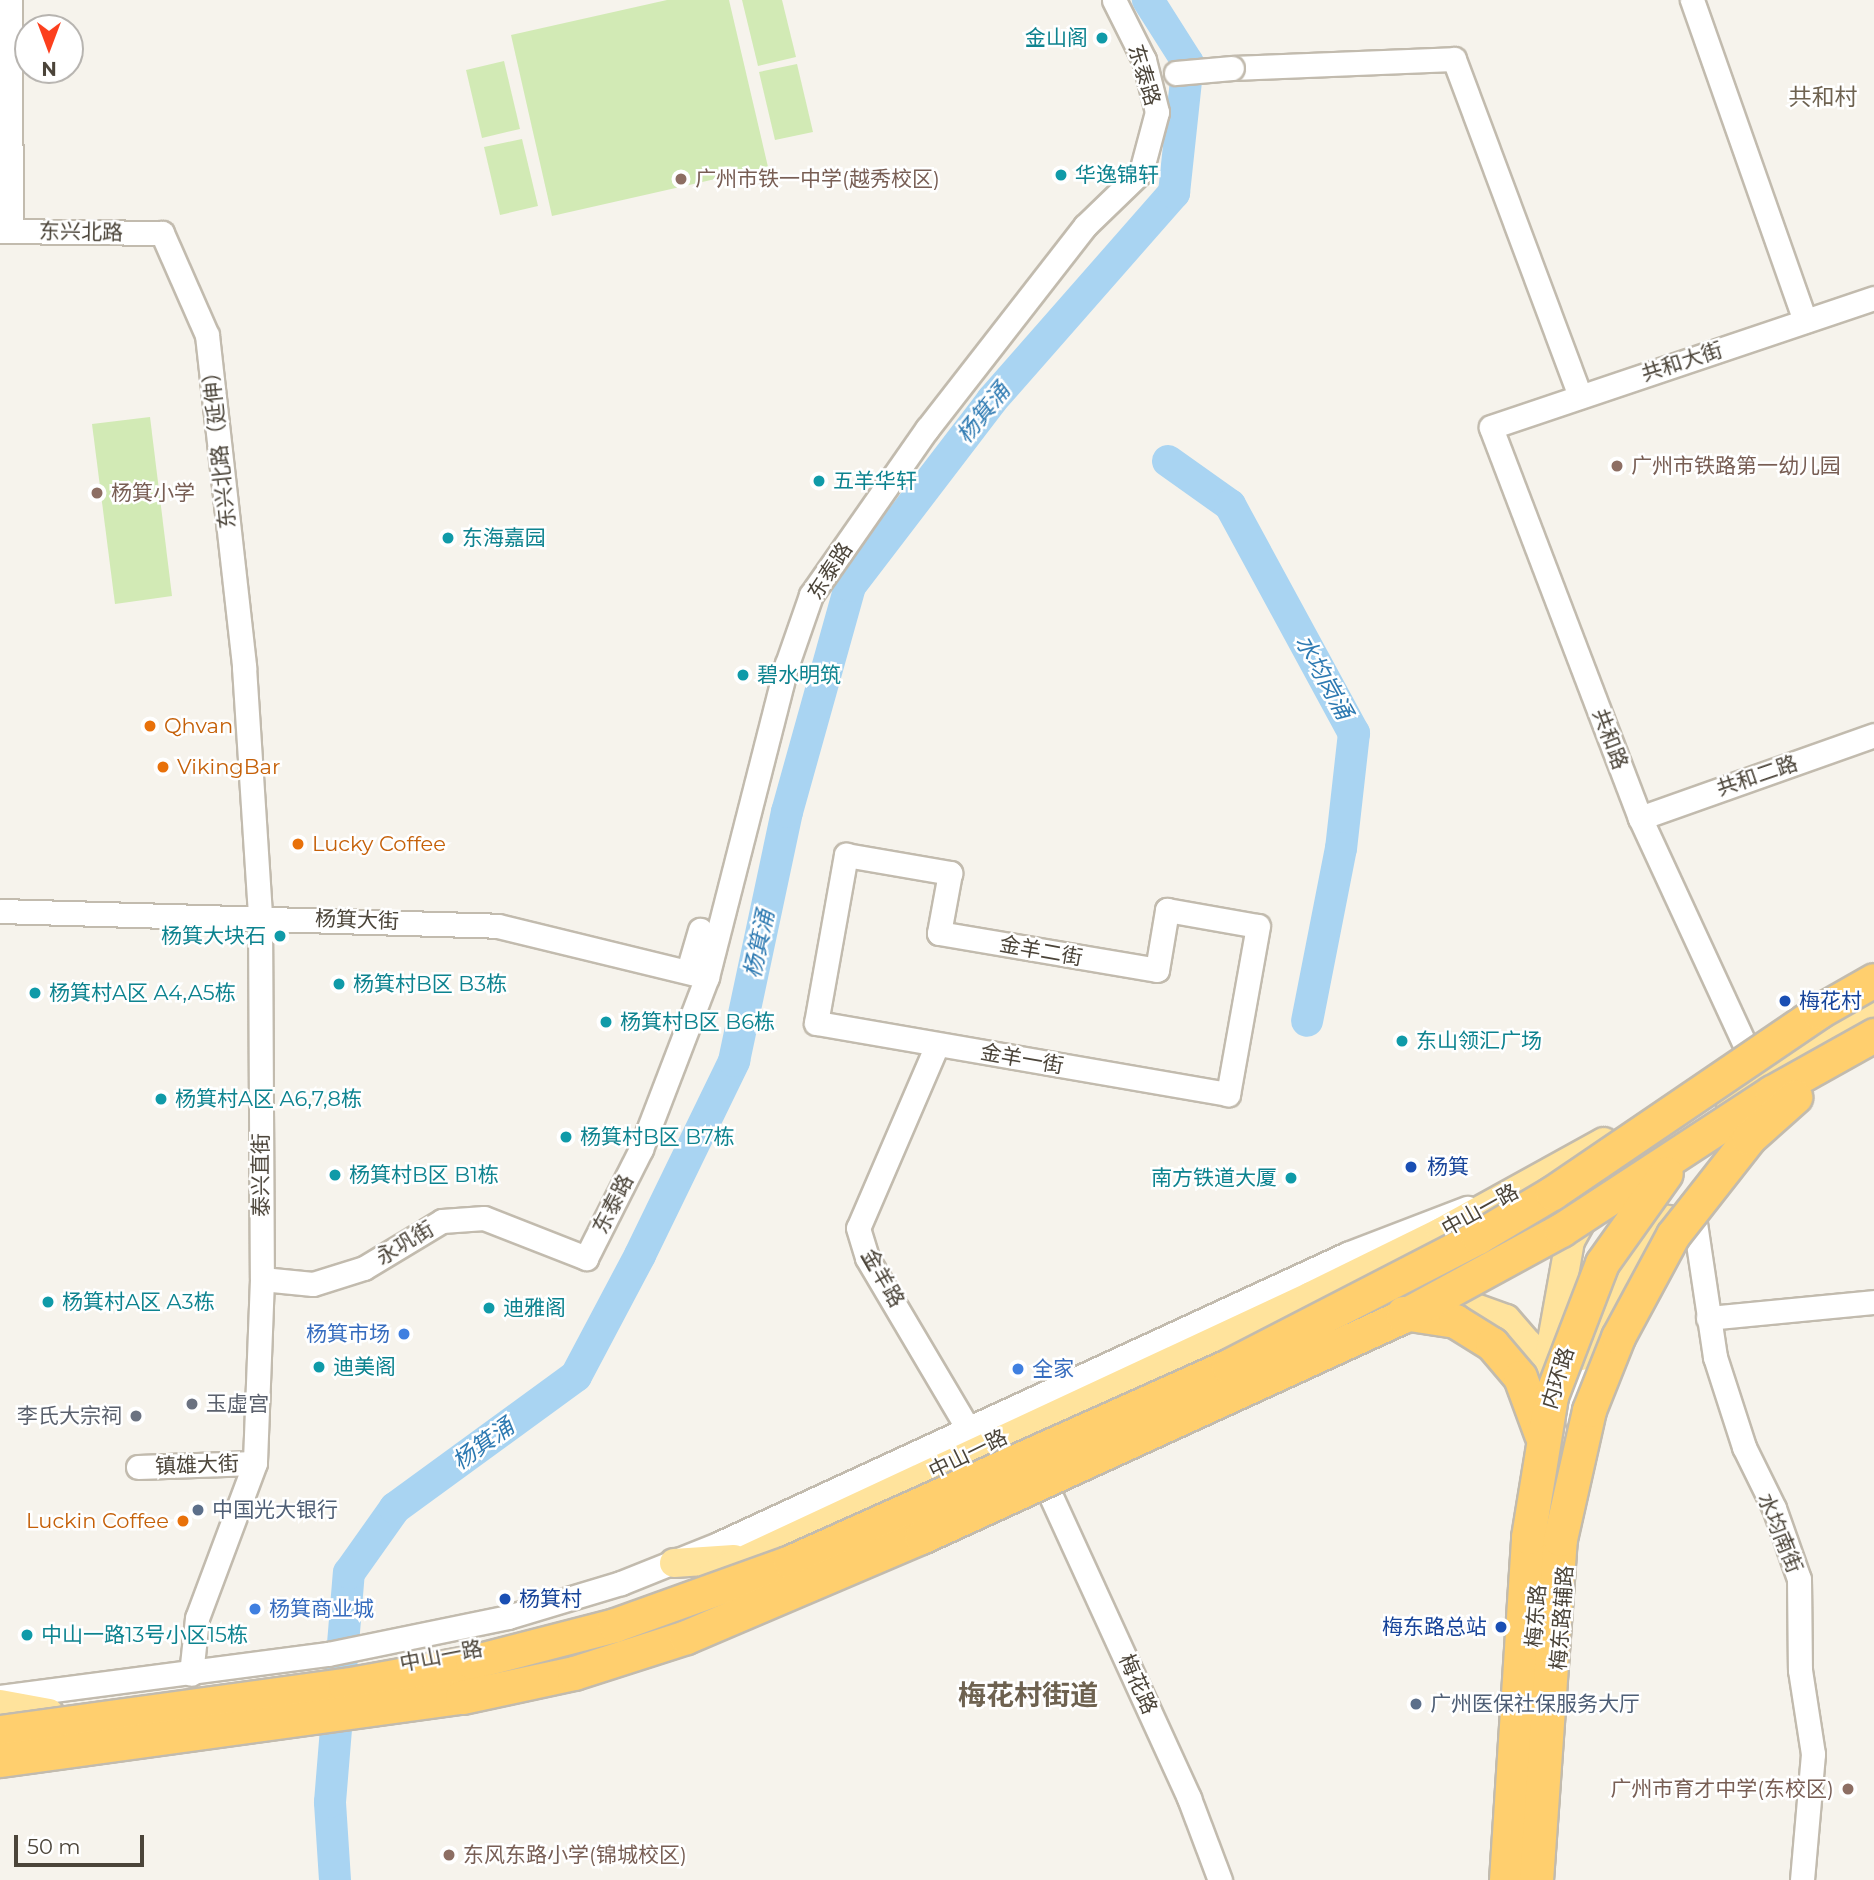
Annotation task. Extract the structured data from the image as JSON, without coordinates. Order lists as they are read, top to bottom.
{
  "streets": {
    "highway": ["内环路"],
    "main road": ["中山一路", "梅东路"],
    "street": [
      "东泰路",
      "东兴北路",
      "共和大街",
      "东兴北路（延伸）",
      "共和路",
      "共和二路",
      "杨箕大街",
      "金羊二街",
      "金羊一街",
      "泰兴直街",
      "永巩街",
      "金羊路",
      "镇雄大街",
      "水均南街",
      "梅花路"
    ]
  },
  "crossings": [
    ["东泰路", "杨箕大街"],
    ["东泰路", "永巩街"],
    ["东兴北路", "东兴北路（延伸）"],
    ["共和大街", "共和路"],
    ["东兴北路（延伸）", "泰兴直街"],
    ["共和路", "共和二路"],
    ["杨箕大街", "泰兴直街"],
    ["金羊二街", "金羊一街"],
    ["金羊一街", "金羊路"],
    ["泰兴直街", "永巩街"],
    ["泰兴直街", "镇雄大街"],
    ["中山一路", "内环路"],
    ["中山一路", "梅东路"],
    ["内环路", "梅东路"]
  ],
  "districts": ["共和村", "梅花村街道"],
  "water": ["杨箕涌", "水均岗涌"],
  "places": [
    "金山阁",
    "华逸锦轩",
    "广州市铁一中学(越秀校区)",
    "广州市铁路第一幼儿园",
    "五羊华轩",
    "杨箕小学",
    "东海嘉园",
    "碧水明筑",
    "Qhvan",
    "VikingBar",
    "Lucky Coffee",
    "杨箕大块石",
    "杨箕村B区 B3栋",
    "杨箕村A区 A4,A5栋",
    "梅花村",
    "杨箕村B区 B6栋",
    "东山领汇广场",
    "杨箕村A区 A6,7,8栋",
    "杨箕村B区 B7栋",
    "杨箕",
    "杨箕村B区 B1栋",
    "南方铁道大厦",
    "杨箕村A区 A3栋",
    "迪雅阁",
    "杨箕市场",
    "迪美阁",
    "全家",
    "玉虛宫",
    "李氏大宗祠",
    "中国光大银行",
    "Luckin Coffee",
    "杨箕村",
    "杨箕商业城",
    "梅东路总站",
    "中山一路13号小区15栋",
    "广州医保社保服务大厅",
    "广州市育才中学(东校区)",
    "东风东路小学(锦城校区)"
  ],
  "scale_bar": "50 m",
  "north": "bottom"
}
